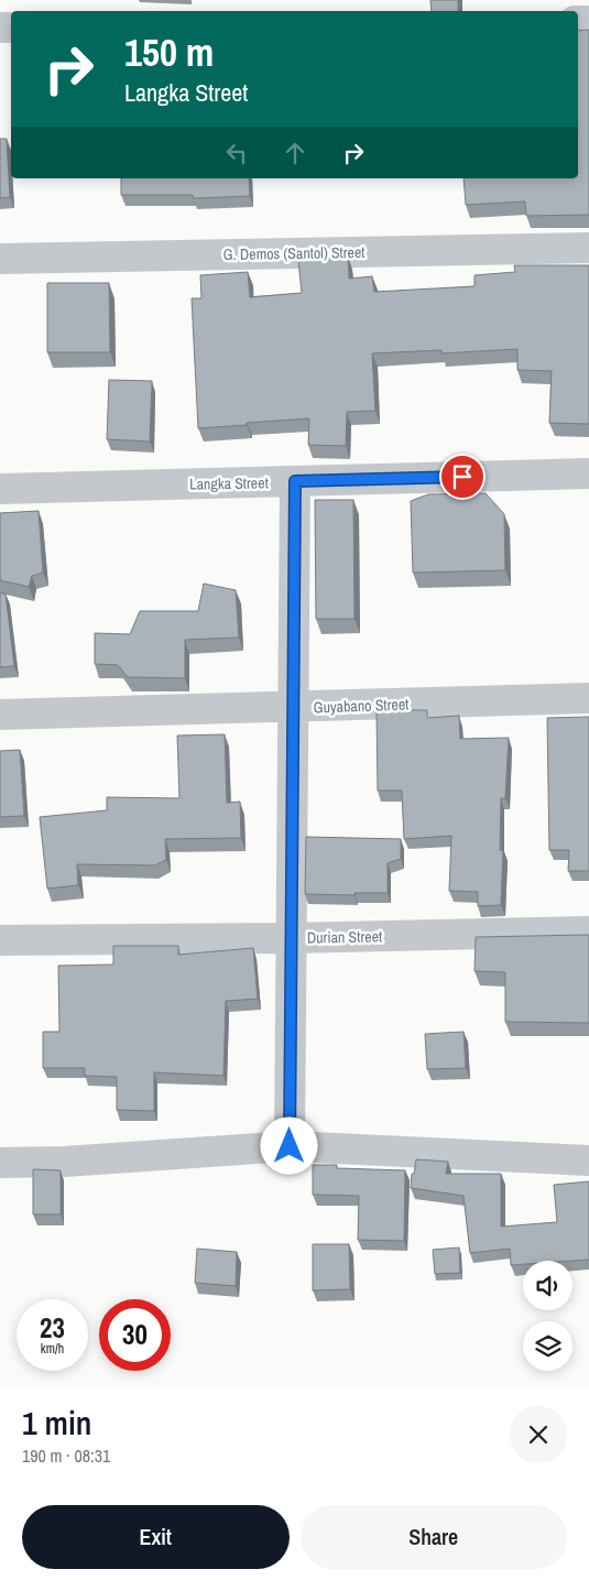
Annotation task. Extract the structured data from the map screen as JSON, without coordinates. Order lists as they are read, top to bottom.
{
  "streets": {
    "street": [
      "G. Demos (Santol) Street",
      "Langka Street",
      "Guyabano Street",
      "Durian Street"
    ]
  },
  "page": {
    "turn": ["150 m", "Langka Street"],
    "speed": "23 km/h",
    "limit": "30",
    "heading": ["1 min", "190 m · 08:31"],
    "buttons": ["Exit", "Share"]
  }
}
